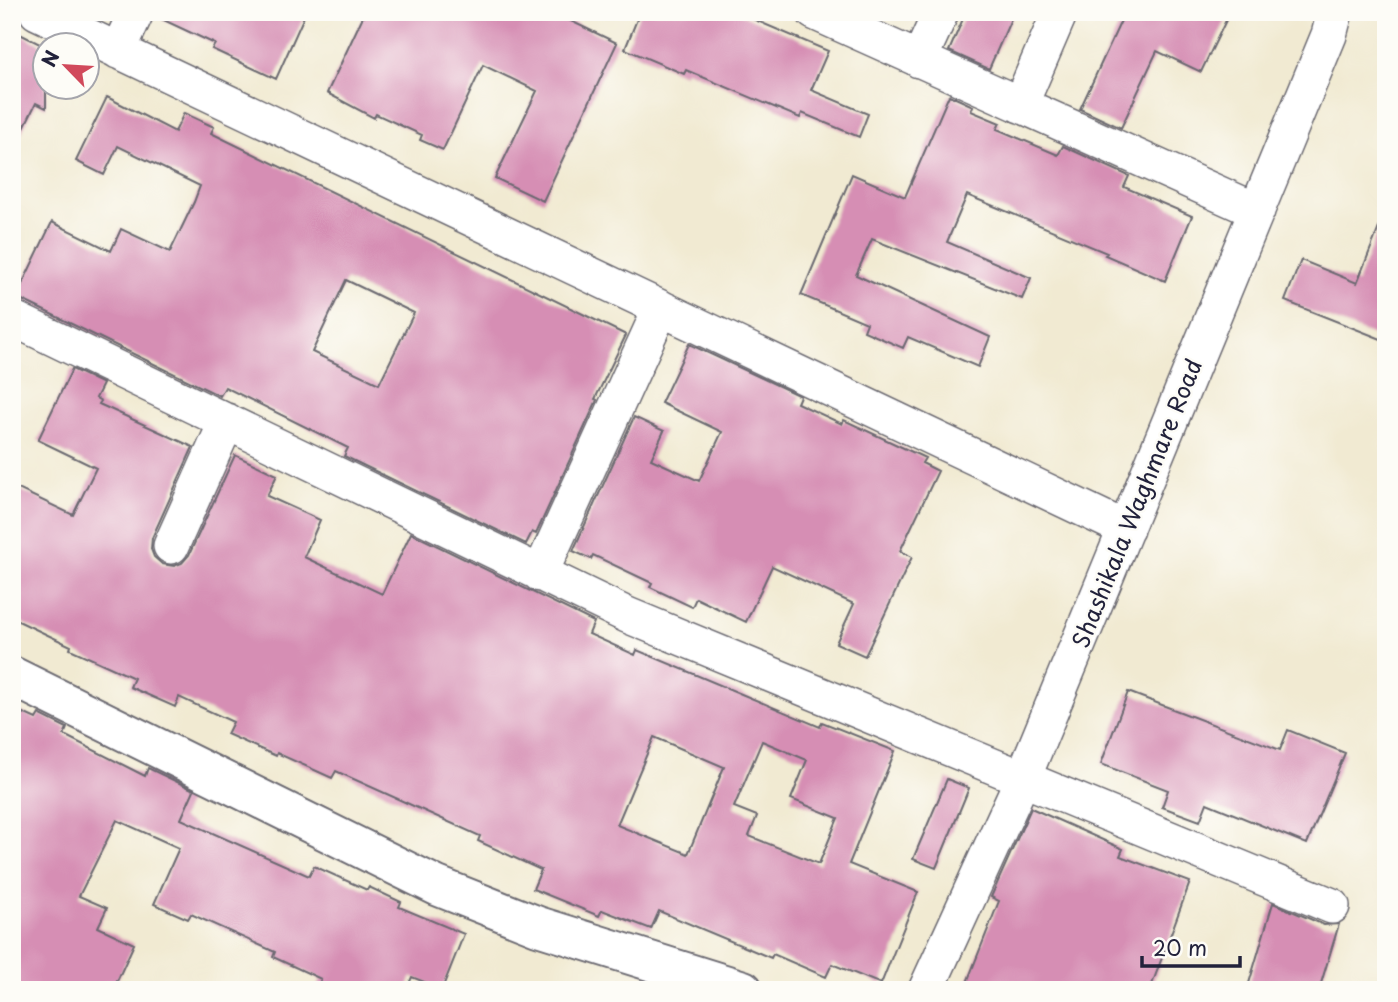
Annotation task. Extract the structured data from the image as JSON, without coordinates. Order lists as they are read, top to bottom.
{
  "streets": {
    "street": ["Shashikala Waghmare Road"]
  },
  "scale_bar": "20 m",
  "north": "top left"
}
